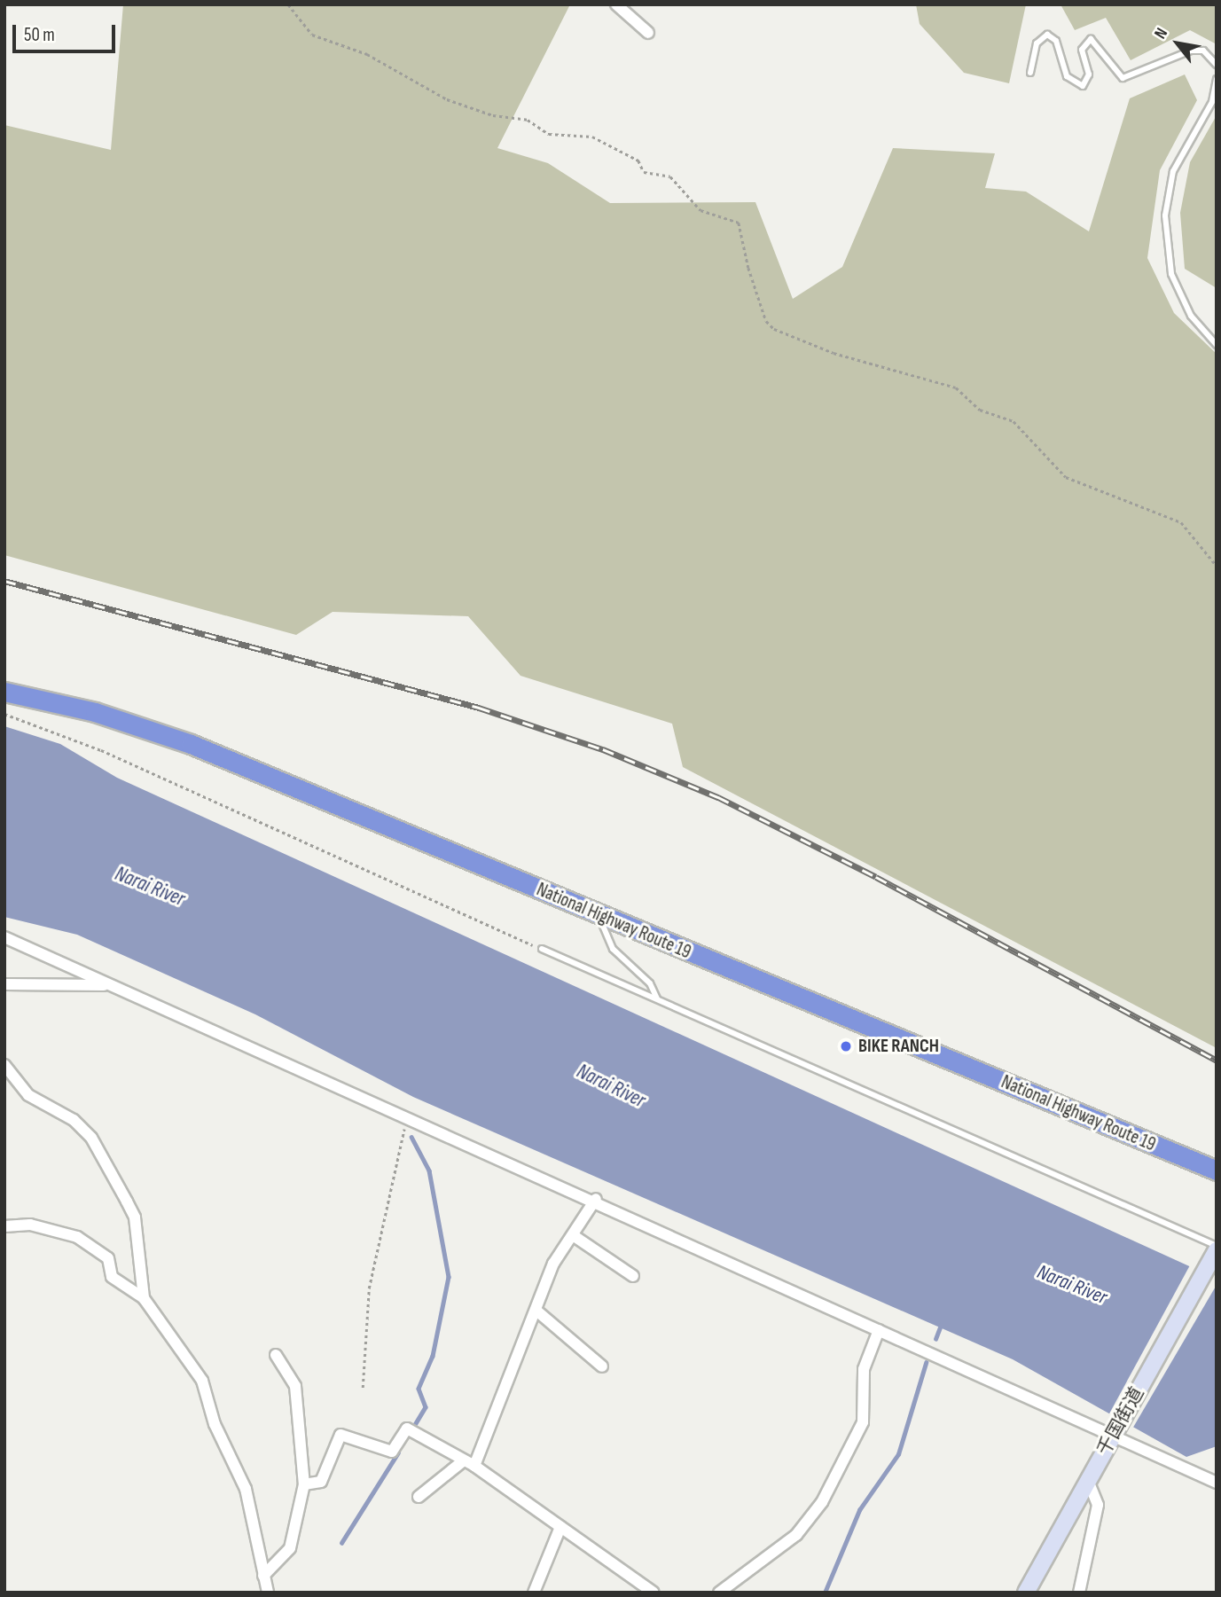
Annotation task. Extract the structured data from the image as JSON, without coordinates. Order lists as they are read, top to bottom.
{
  "streets": {
    "highway": ["National Highway Route 19"],
    "street": ["千国街道"]
  },
  "water": ["Narai River"],
  "places": ["BIKE RANCH"],
  "scale_bar": "50 m",
  "north": "top left"
}
